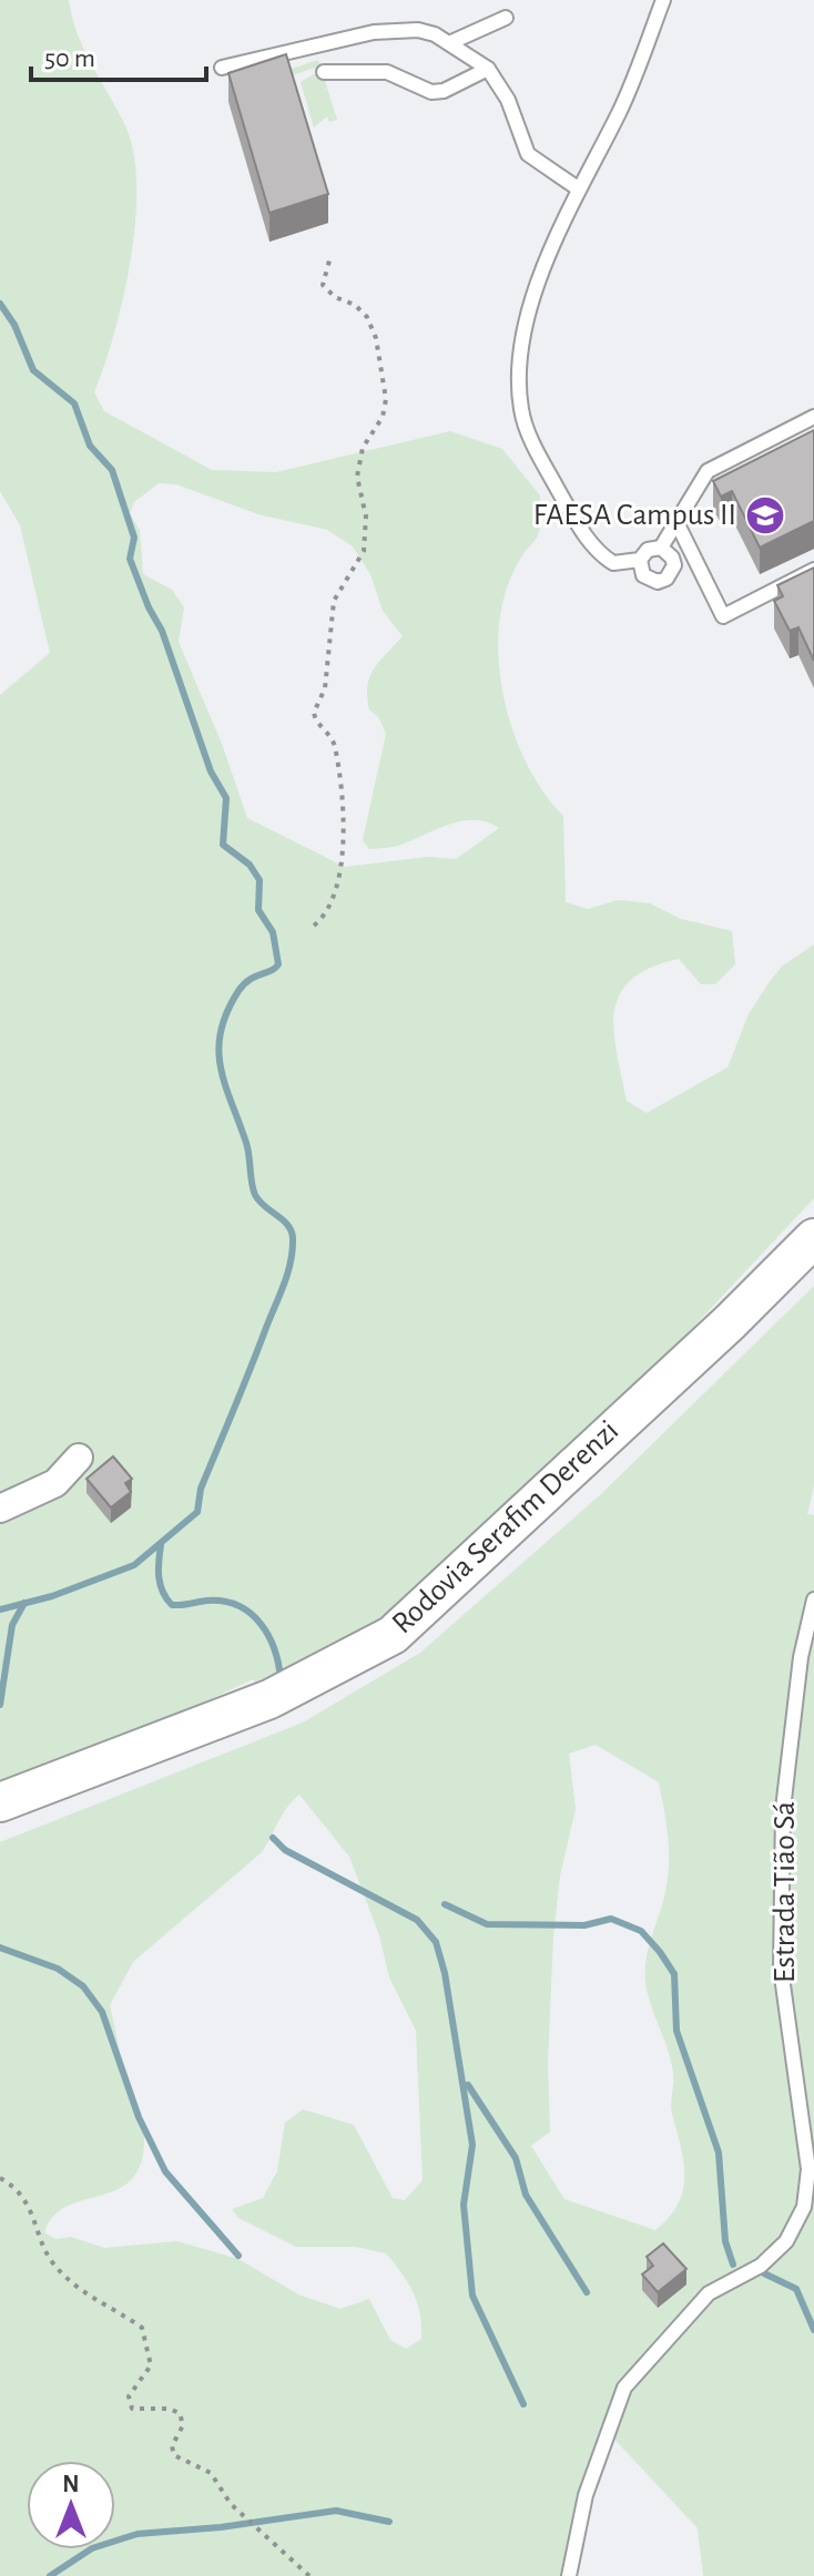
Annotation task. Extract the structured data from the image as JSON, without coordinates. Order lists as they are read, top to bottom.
{
  "streets": {
    "main road": ["Rodovia Serafim Derenzi"],
    "lane": ["Estrada Tião Sá"]
  },
  "places": {
    "school or university": ["FAESA Campus II"]
  },
  "scale_bar": "50 m",
  "north": "top"
}
